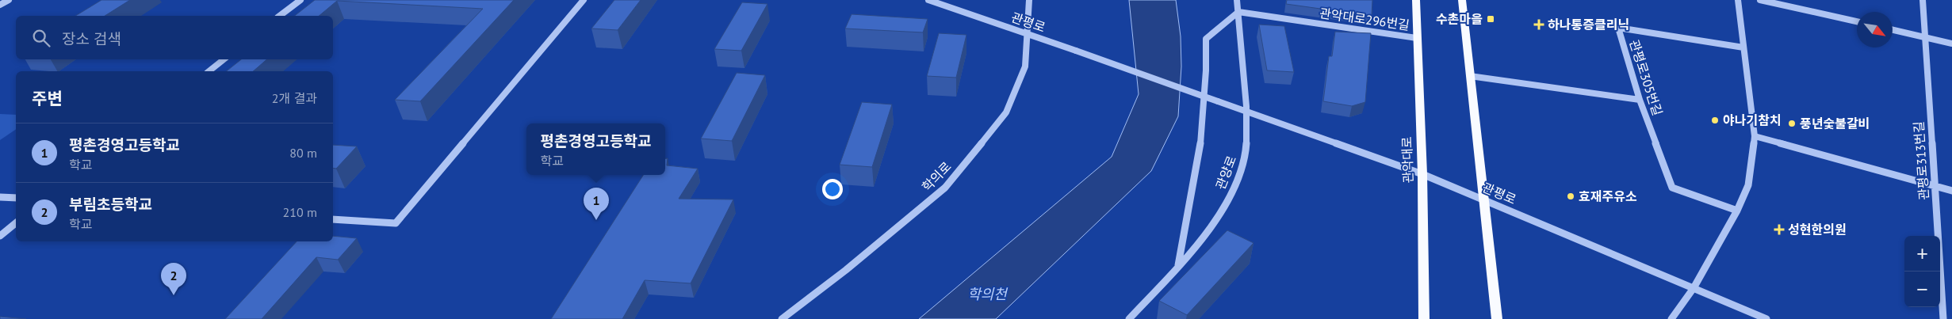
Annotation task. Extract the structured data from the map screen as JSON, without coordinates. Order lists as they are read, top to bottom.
{
  "streets": {
    "main road": ["관악대로"],
    "street": [
      "관악대로296번길",
      "관평로",
      "관평로305번길",
      "관평로313번길",
      "관양로",
      "학의로"
    ]
  },
  "crossings": [
    ["관악대로296번길", "관악대로"],
    ["관악대로296번길", "관양로"],
    ["관평로", "관악대로"],
    ["관평로", "관양로"],
    ["관평로", "학의로"]
  ],
  "water": ["학의천"],
  "places": {
    "transit": ["수촌마을"],
    "health": ["하나통증클리닉", "성현한의원"],
    "other": ["야나기참치", "풍년숯불갈비", "효재주유소"]
  },
  "north": "bottom right",
  "page": {
    "search": "장소 검색",
    "heading": ["주변", "2개 결과"],
    "list": [
      {
        "mark": "1",
        "name": "평촌경영고등학교",
        "note": "학교",
        "value": "80 m"
      },
      {
        "mark": "2",
        "name": "부림초등학교",
        "note": "학교",
        "value": "210 m"
      }
    ],
    "popup": ["평촌경영고등학교", "학교"],
    "pins": ["1", "2"],
    "map_buttons": ["+", "−"]
  }
}
